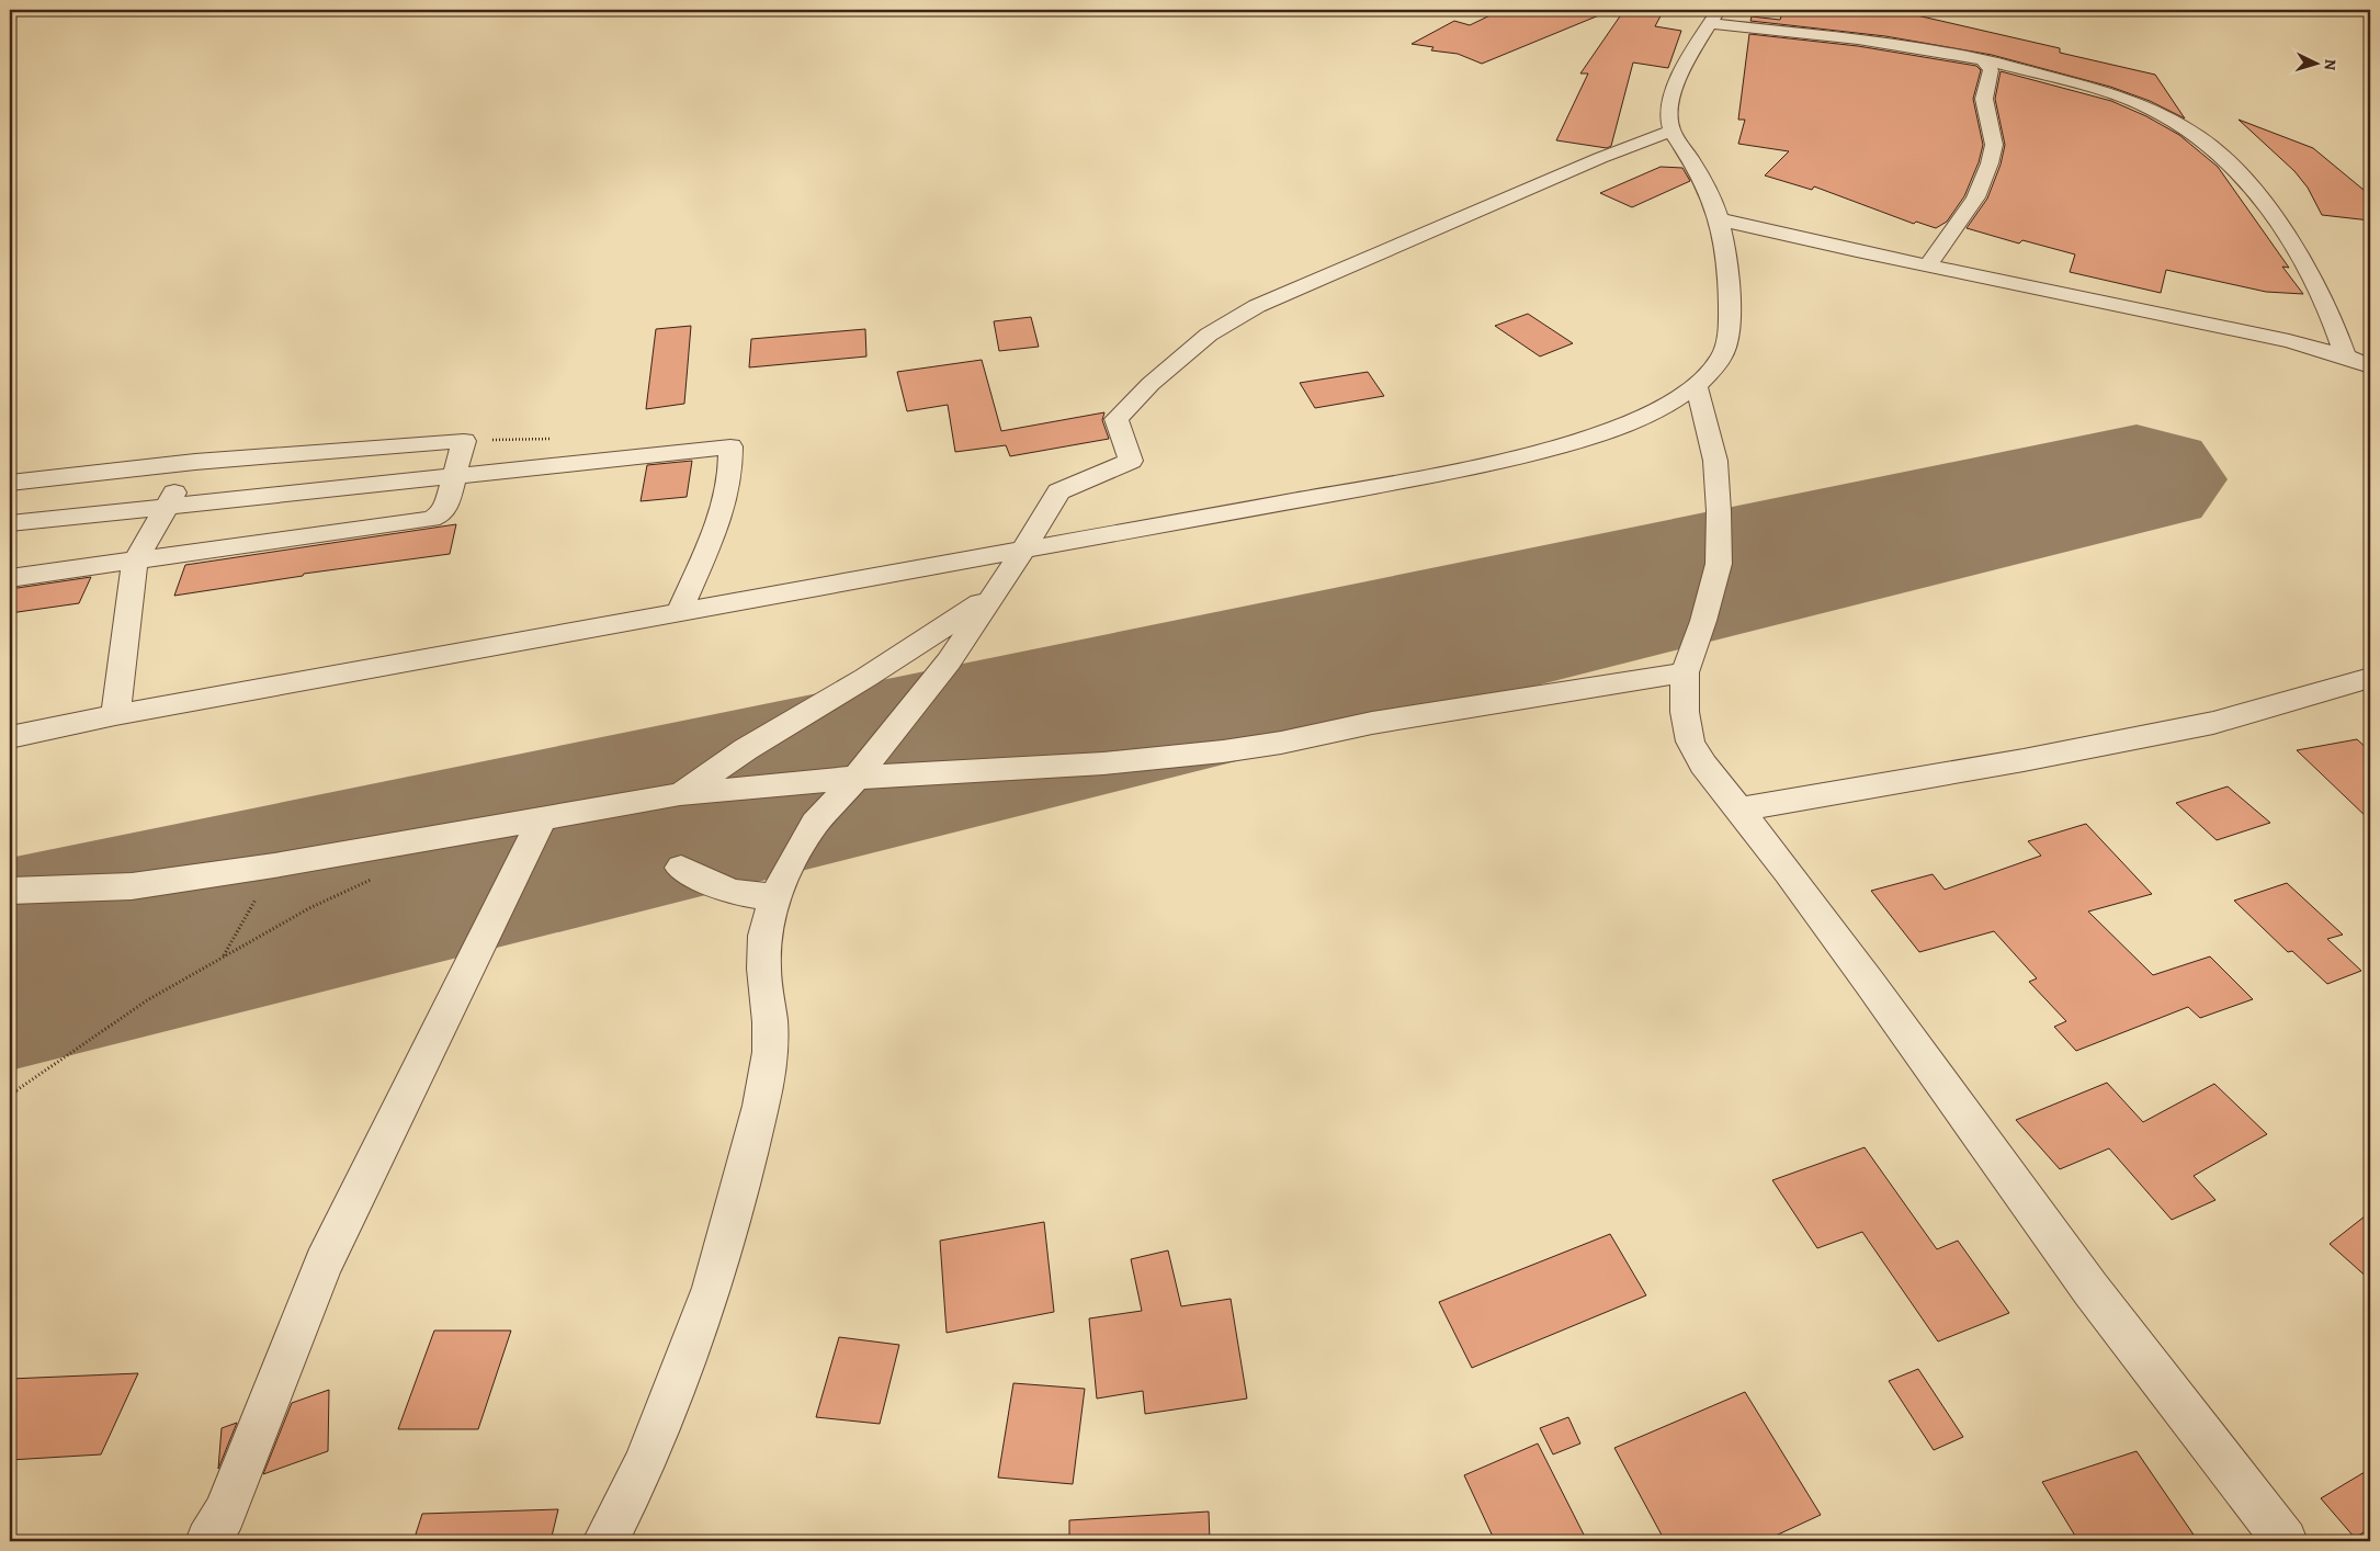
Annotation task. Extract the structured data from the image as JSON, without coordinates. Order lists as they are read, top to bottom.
{
  "north": "right"
}
